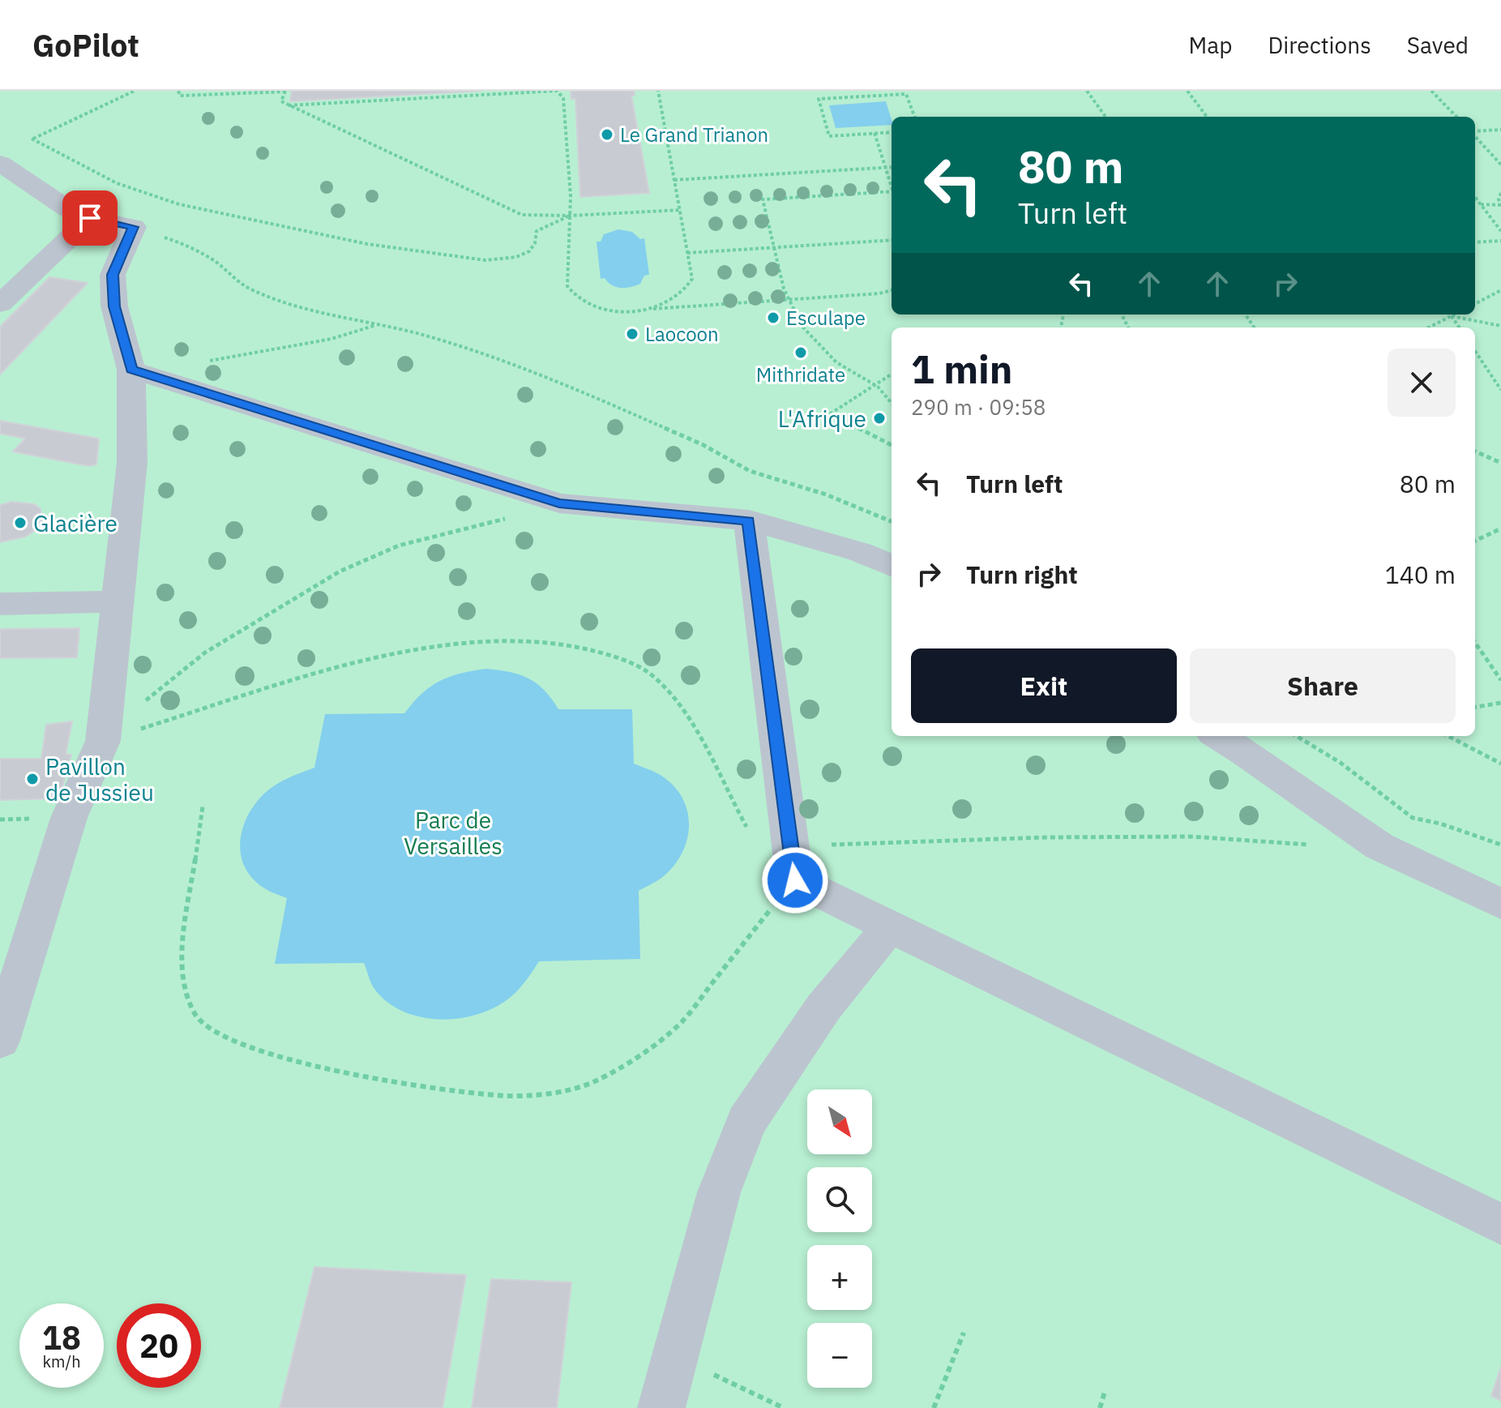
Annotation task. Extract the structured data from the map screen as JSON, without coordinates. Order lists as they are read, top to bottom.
{
  "parks": ["Parc de Versailles"],
  "places": [
    "Le Grand Trianon",
    "Esculape",
    "Laocoon",
    "Mithridate",
    "L'Afrique",
    "Glacière",
    "Pavillon de Jussieu"
  ],
  "north": "bottom right",
  "page": {
    "header": "GoPilot",
    "nav": ["Map", "Directions", "Saved"],
    "turn": ["80 m", "Turn left"],
    "heading": ["1 min", "290 m · 09:58"],
    "list": [
      {
        "name": "Turn left",
        "value": "80 m"
      },
      {
        "name": "Turn right",
        "value": "140 m"
      }
    ],
    "buttons": ["Exit", "Share"],
    "map_buttons": ["+", "−"],
    "speed": "18 km/h",
    "limit": "20"
  }
}
